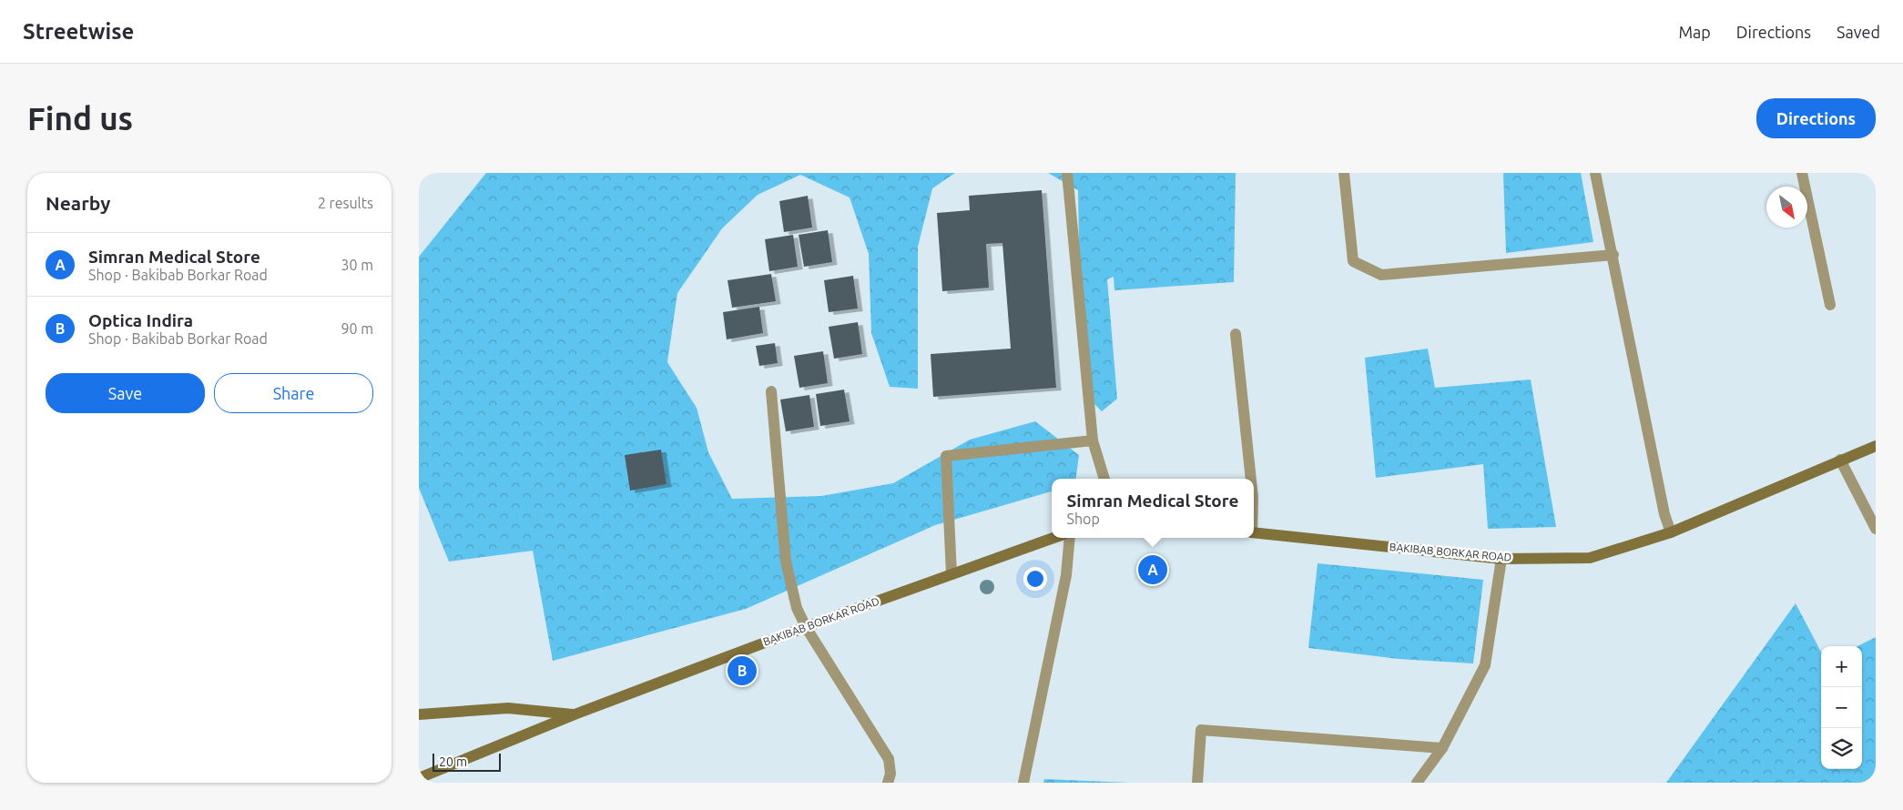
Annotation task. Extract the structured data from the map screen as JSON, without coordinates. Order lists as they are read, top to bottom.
{
  "streets": {
    "street": ["BAKIBAB BORKAR ROAD"]
  },
  "scale_bar": "20 m",
  "north": "bottom right",
  "page": {
    "header": "Streetwise",
    "nav": ["Map", "Directions", "Saved"],
    "buttons": [
      "Directions",
      ["Save", "Share"]
    ],
    "title": "Find us",
    "heading": ["Nearby", "2 results"],
    "list": [
      {
        "mark": "A",
        "name": "Simran Medical Store",
        "note": "Shop · Bakibab Borkar Road",
        "value": "30 m"
      },
      {
        "mark": "B",
        "name": "Optica Indira",
        "note": "Shop · Bakibab Borkar Road",
        "value": "90 m"
      }
    ],
    "popup": ["Simran Medical Store", "Shop"],
    "pins": ["A", "B"],
    "map_buttons": ["+", "−"],
    "scale": "20 m"
  }
}
